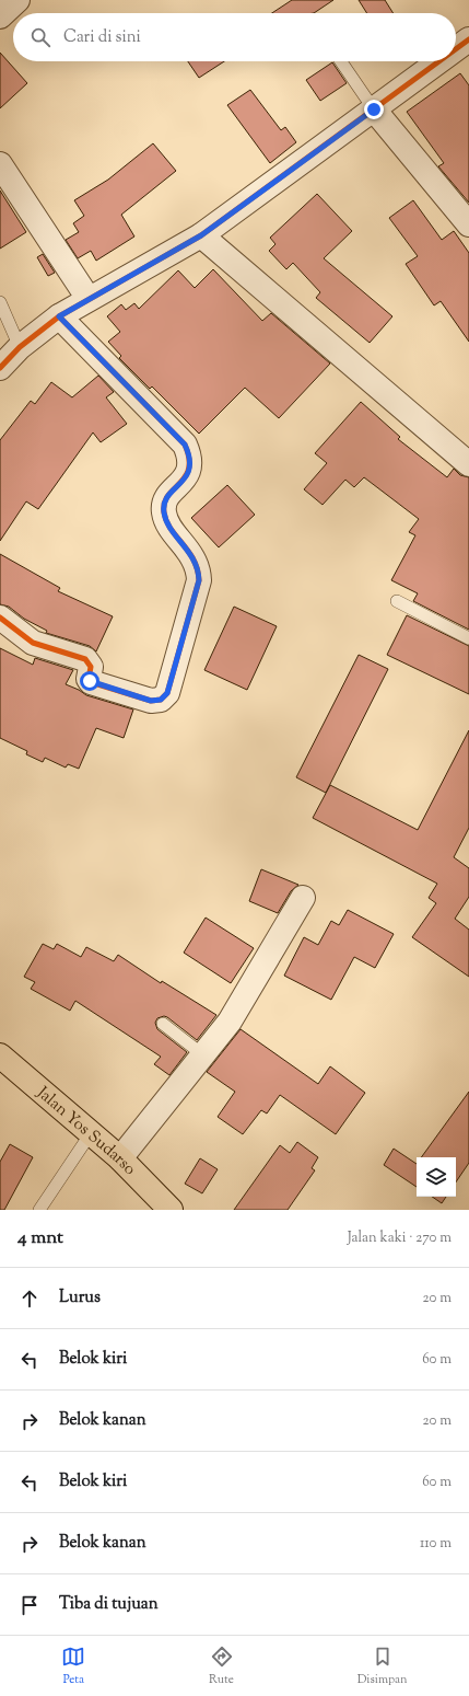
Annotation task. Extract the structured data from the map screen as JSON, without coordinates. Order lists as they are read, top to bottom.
{
  "streets": {
    "highway": ["Jalan Yos Sudarso"]
  },
  "page": {
    "search": "Cari di sini",
    "heading": ["4 mnt", "Jalan kaki · 270 m"],
    "list": [
      ["Lurus", "20 m"],
      ["Belok kiri", "60 m"],
      ["Belok kanan", "20 m"],
      ["Belok kiri", "60 m"],
      ["Belok kanan", "110 m"],
      "Tiba di tujuan"
    ],
    "nav": ["Peta", "Rute", "Disimpan"]
  }
}
